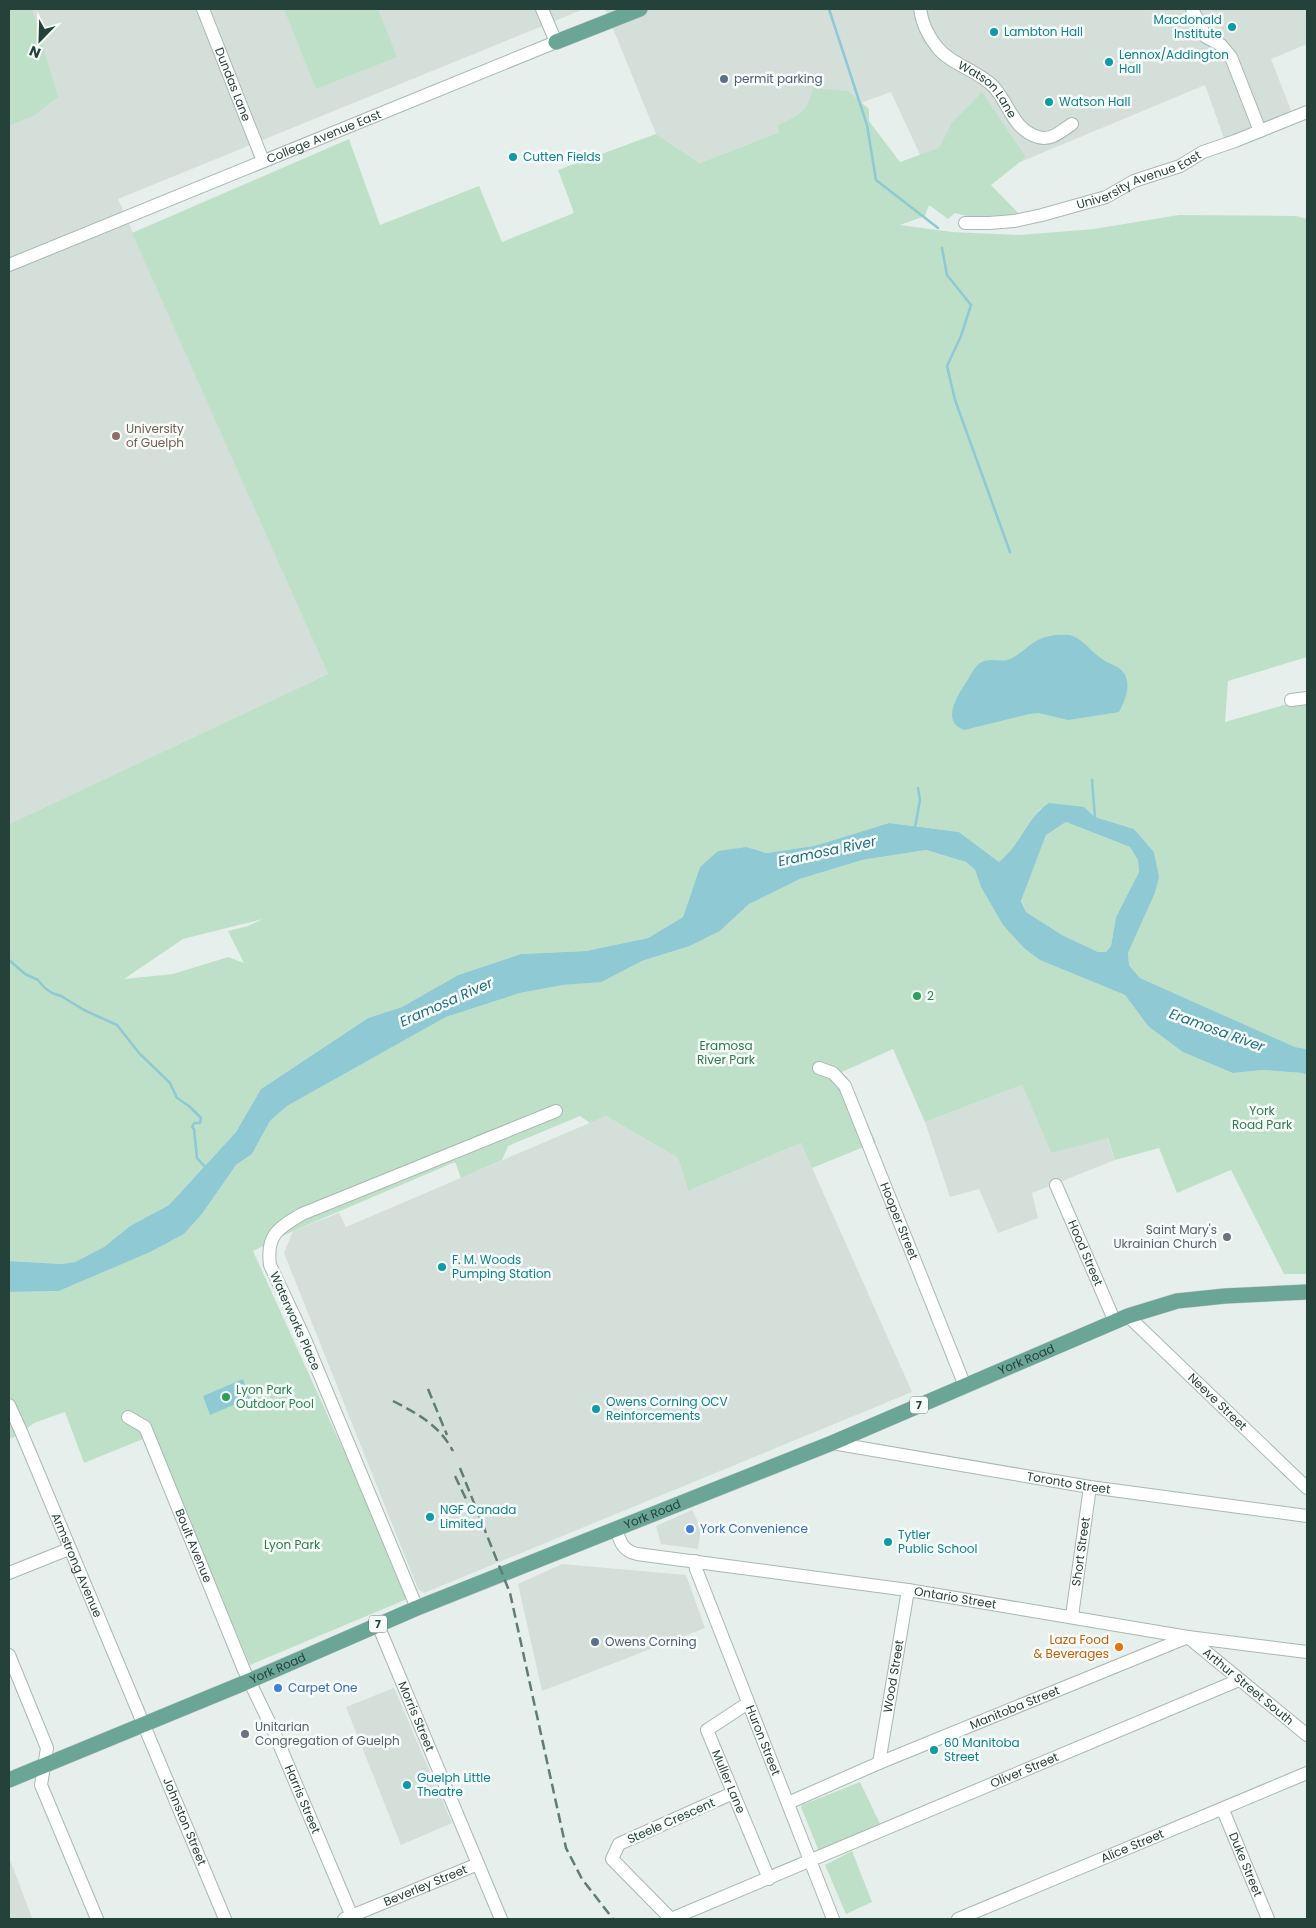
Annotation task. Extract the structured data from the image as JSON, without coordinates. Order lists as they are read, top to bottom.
{
  "streets": {
    "main road": ["College Avenue East", "York Road", "7"],
    "street": [
      "Dundas Lane",
      "Watson Lane",
      "University Avenue East",
      "Hooper Street",
      "Hood Street",
      "Waterworks Place",
      "Neeve Street",
      "Toronto Street",
      "Boult Avenue",
      "Short Street",
      "Armstrong Avenue",
      "Ontario Street",
      "Wood Street",
      "Arthur Street South",
      "Manitoba Street",
      "Morris Street",
      "Huron Street",
      "Oliver Street",
      "Muller Lane",
      "Harris Street",
      "Johnston Street",
      "Steele Crescent",
      "Alice Street",
      "Duke Street",
      "Beverley Street"
    ]
  },
  "crossings": [
    ["Dundas Lane", "College Avenue East"],
    ["Hooper Street", "York Road"],
    ["Hood Street", "York Road"],
    ["Hood Street", "Neeve Street"],
    ["Waterworks Place", "York Road"],
    ["York Road", "Neeve Street"],
    ["York Road", "Toronto Street"],
    ["York Road", "Boult Avenue"],
    ["York Road", "Armstrong Avenue"],
    ["York Road", "Ontario Street"],
    ["York Road", "Morris Street"],
    ["York Road", "Harris Street"],
    ["York Road", "Johnston Street"],
    ["Toronto Street", "Short Street"],
    ["Boult Avenue", "Harris Street"],
    ["Short Street", "Ontario Street"],
    ["Armstrong Avenue", "Johnston Street"],
    ["Ontario Street", "Wood Street"],
    ["Ontario Street", "Arthur Street South"],
    ["Ontario Street", "Manitoba Street"],
    ["Ontario Street", "Huron Street"],
    ["Wood Street", "Manitoba Street"],
    ["Arthur Street South", "Manitoba Street"],
    ["Arthur Street South", "Oliver Street"],
    ["Manitoba Street", "Huron Street"],
    ["Morris Street", "Beverley Street"],
    ["Huron Street", "Oliver Street"],
    ["Huron Street", "Muller Lane"],
    ["Huron Street", "Steele Crescent"],
    ["Oliver Street", "Steele Crescent"],
    ["Muller Lane", "Steele Crescent"],
    ["Harris Street", "Beverley Street"],
    ["Alice Street", "Duke Street"]
  ],
  "water": ["Eramosa River"],
  "parks": ["Eramosa River Park", "York Road Park", "Lyon Park"],
  "places": [
    "Macdonald Institute",
    "Lambton Hall",
    "Lennox/Addington Hall",
    "permit parking",
    "Watson Hall",
    "Cutten Fields",
    "University of Guelph",
    "2",
    "Saint Mary's Ukrainian Church",
    "F. M. Woods Pumping Station",
    "Lyon Park Outdoor Pool",
    "Owens Corning OCV Reinforcements",
    "NGF Canada Limited",
    "York Convenience",
    "Tytler Public School",
    "Owens Corning",
    "Laza Food & Beverages",
    "Carpet One",
    "Unitarian Congregation of Guelph",
    "60 Manitoba Street",
    "Guelph Little Theatre"
  ],
  "north": "bottom left"
}
